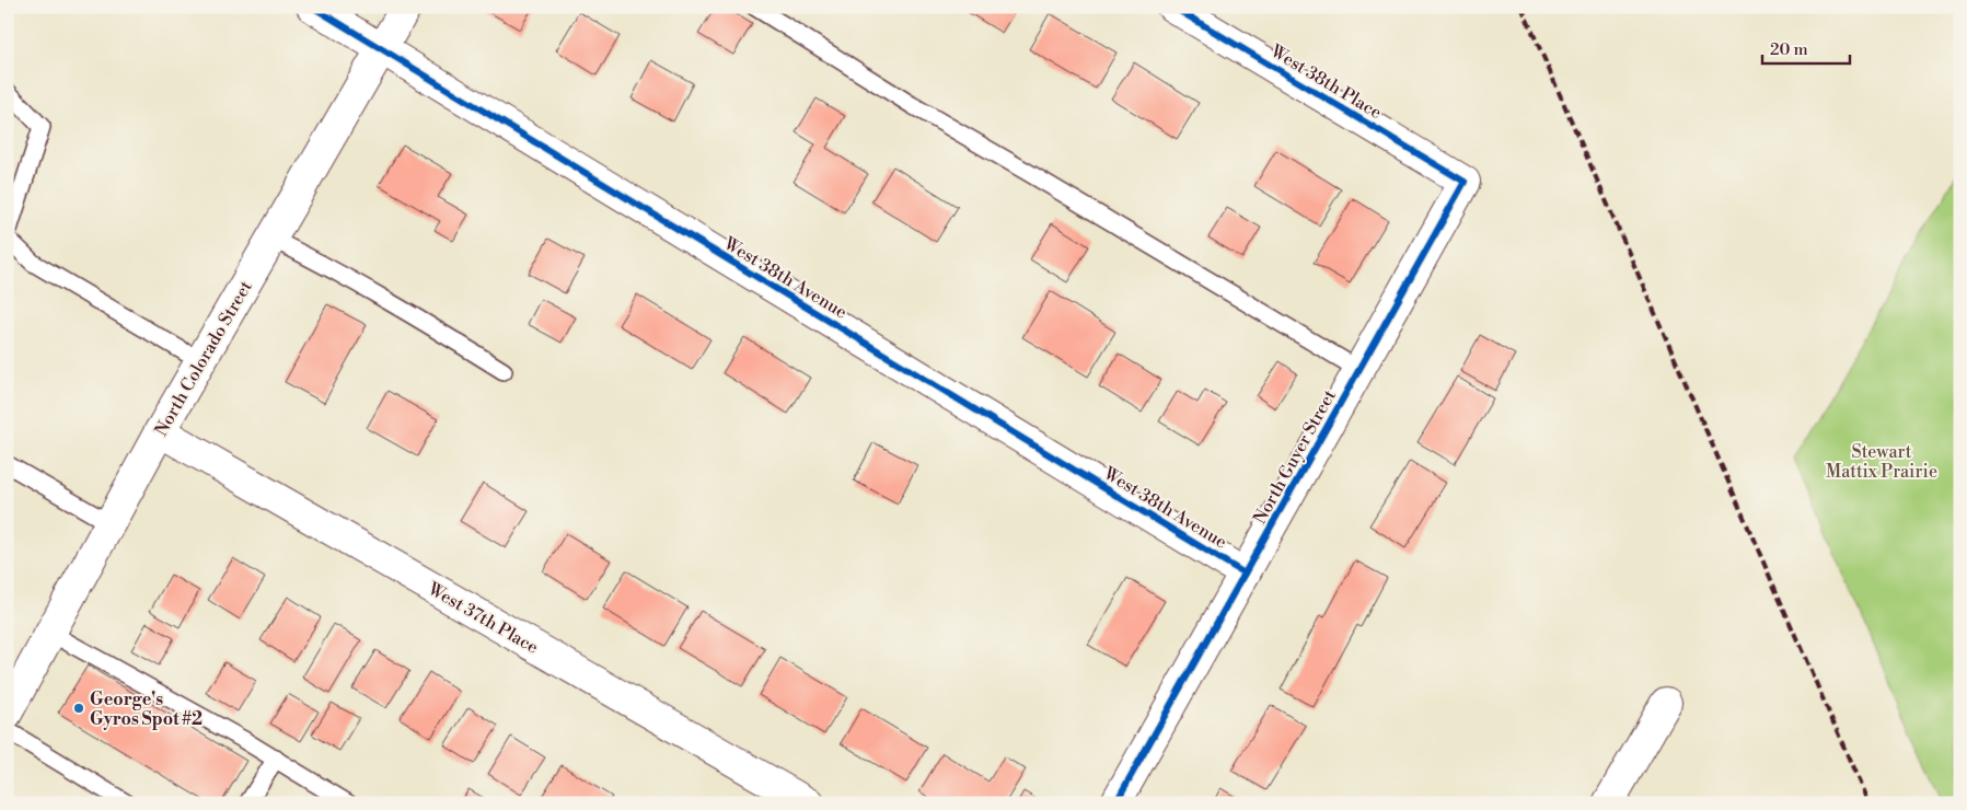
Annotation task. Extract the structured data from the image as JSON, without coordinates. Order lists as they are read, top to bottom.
{
  "streets": {
    "street": [
      "West 38th Place",
      "West 38th Avenue",
      "North Colorado Street",
      "North Guyer Street",
      "West 37th Place"
    ]
  },
  "crossings": [
    ["West 38th Place", "North Guyer Street"],
    ["West 38th Avenue", "North Colorado Street"],
    ["West 38th Avenue", "North Guyer Street"],
    ["North Colorado Street", "West 37th Place"]
  ],
  "parks": ["Stewart Mattix Prairie"],
  "places": ["George's Gyros Spot #2"],
  "scale_bar": "20 m"
}
